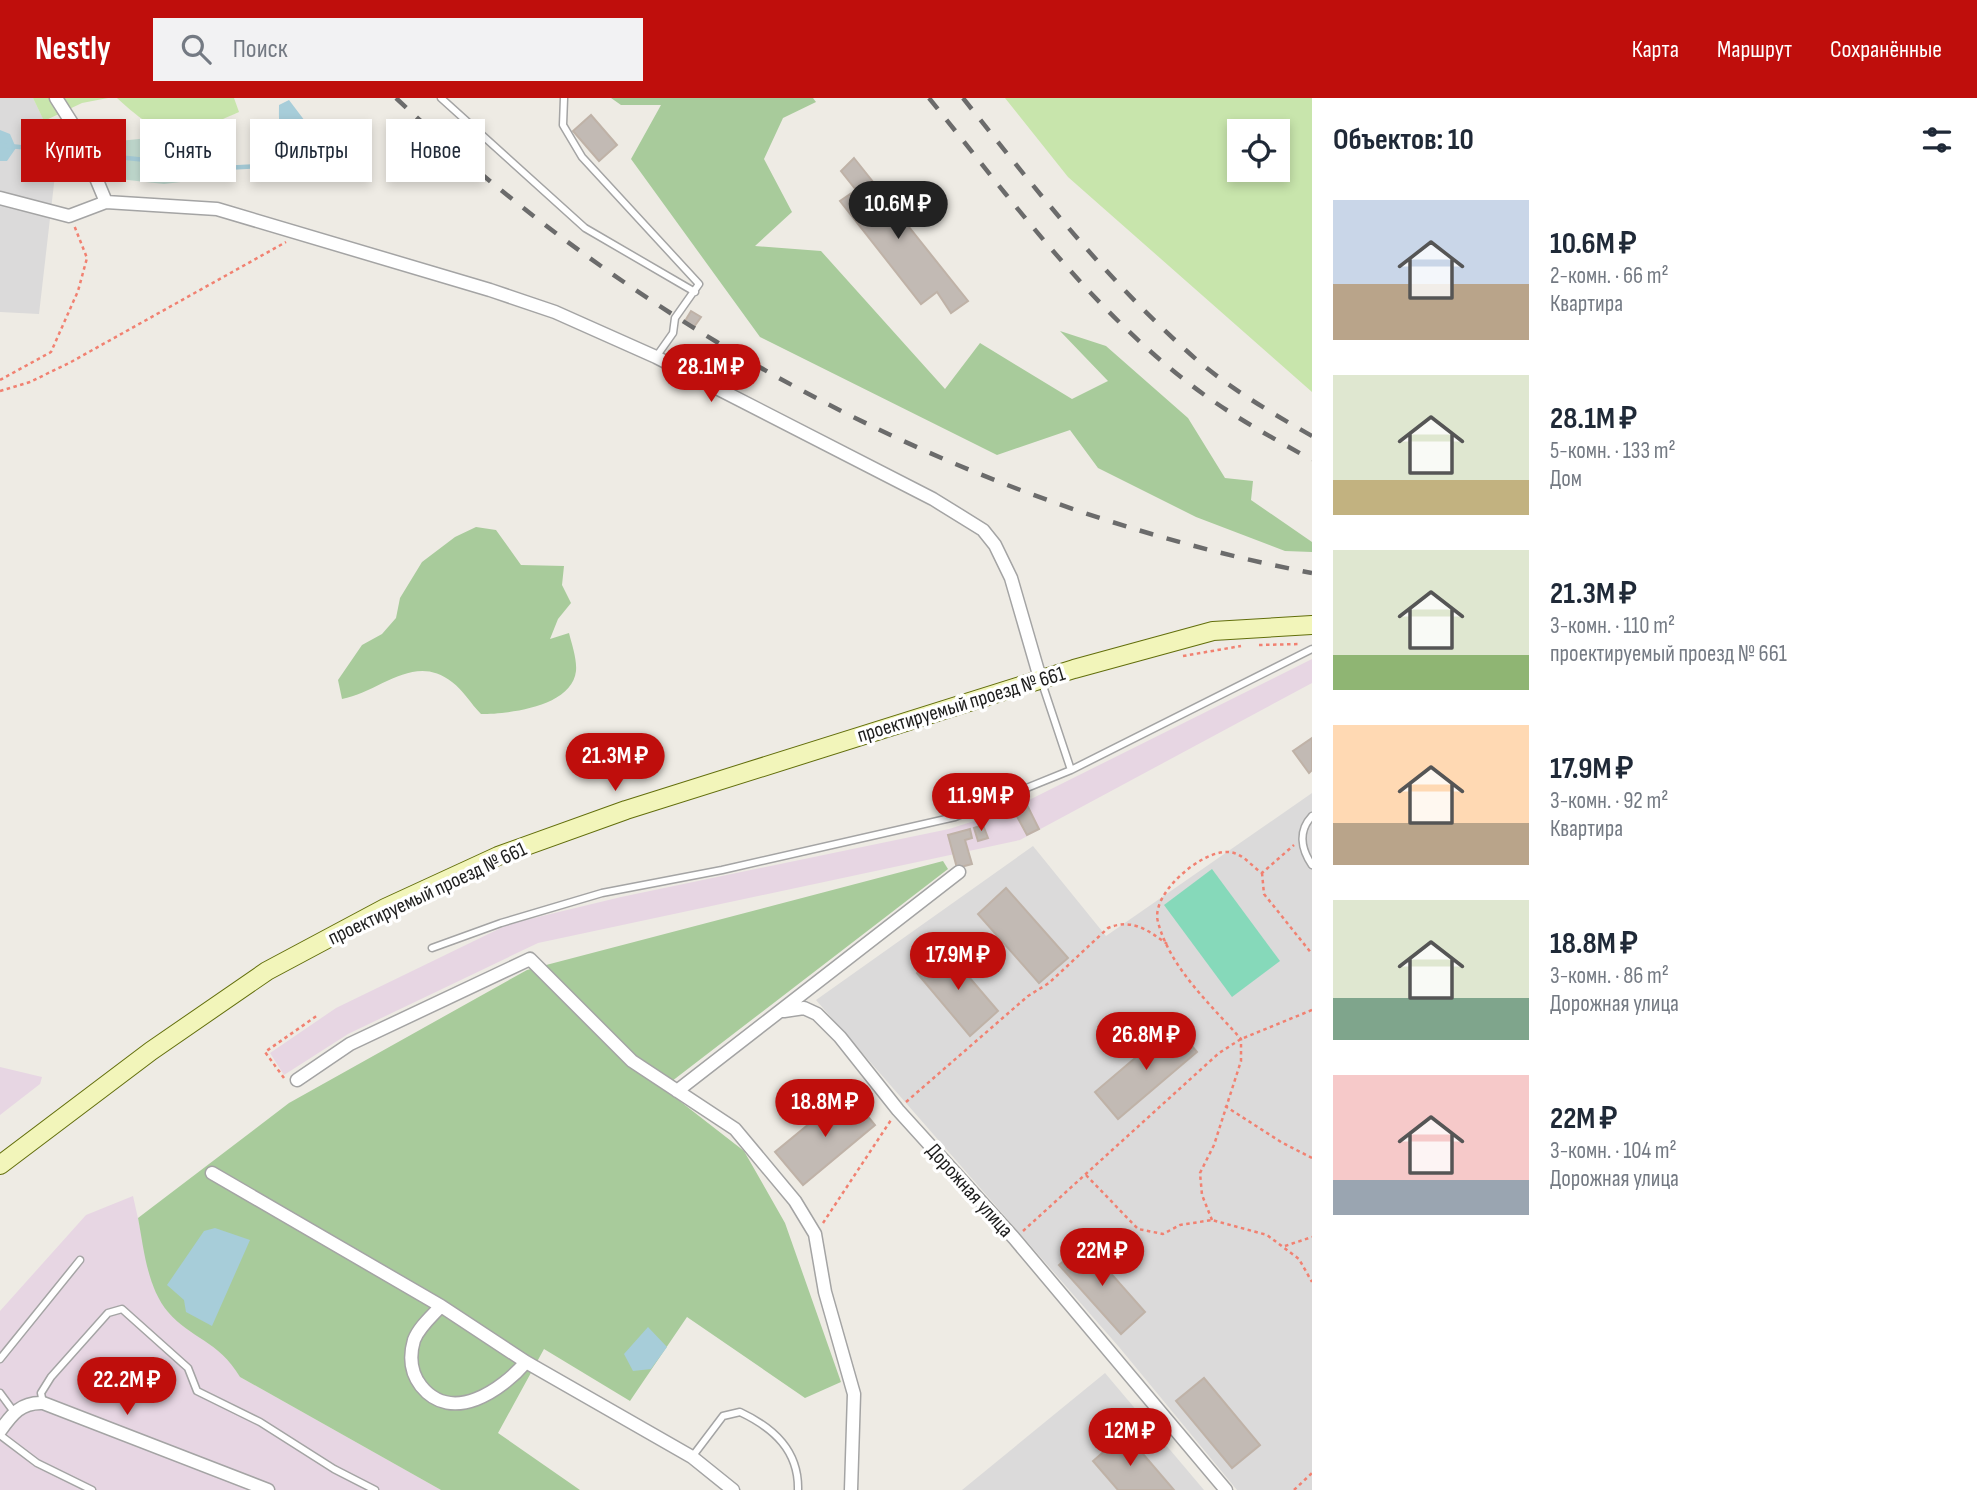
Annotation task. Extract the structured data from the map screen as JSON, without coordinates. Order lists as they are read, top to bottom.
{
  "streets": {
    "main road": ["проектируемый проезд № 661"],
    "street": ["Дорожная улица"]
  },
  "page": {
    "header": "Nestly",
    "search": "Поиск",
    "nav": ["Карта", "Маршрут", "Сохранённые"],
    "heading": "Объектов: 10",
    "chip": [
      "Купить",
      "Снять",
      "Фильтры",
      "Новое"
    ],
    "price": [
      "10.6M ₽",
      "28.1M ₽",
      "21.3M ₽",
      "11.9M ₽",
      "17.9M ₽",
      "26.8M ₽",
      "18.8M ₽",
      "22M ₽",
      "22.2M ₽",
      "12M ₽"
    ],
    "list": [
      {
        "name": "10.6M ₽",
        "note": "2-комн. · 66 m² · Квартира"
      },
      {
        "name": "28.1M ₽",
        "note": "5-комн. · 133 m² · Дом"
      },
      {
        "name": "21.3M ₽",
        "note": "3-комн. · 110 m² · проектируемый проезд № 661"
      },
      {
        "name": "17.9M ₽",
        "note": "3-комн. · 92 m² · Квартира"
      },
      {
        "name": "18.8M ₽",
        "note": "3-комн. · 86 m² · Дорожная улица"
      },
      {
        "name": "22M ₽",
        "note": "3-комн. · 104 m² · Дорожная улица"
      }
    ]
  }
}
